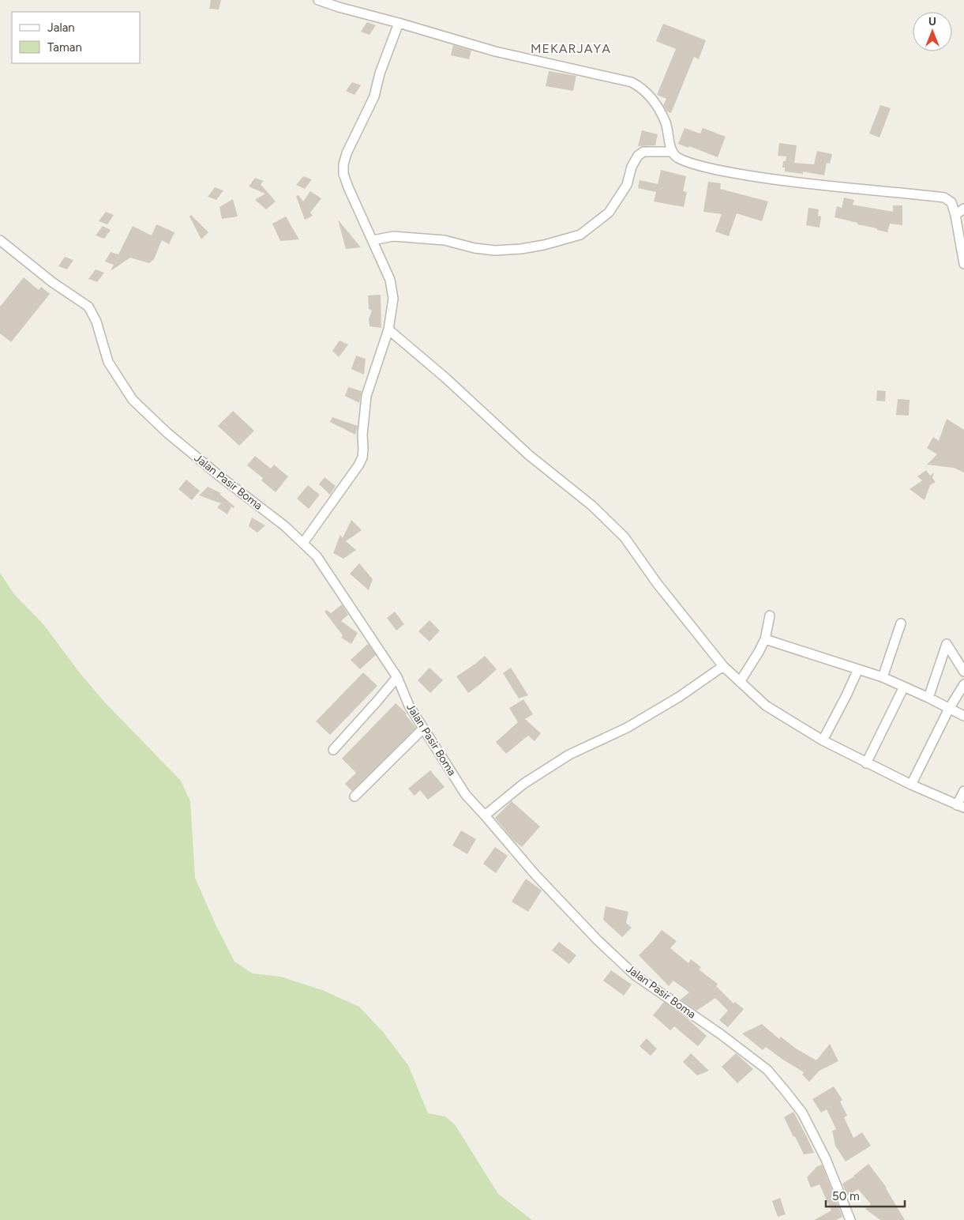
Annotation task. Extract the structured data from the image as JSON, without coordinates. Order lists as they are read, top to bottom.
{
  "streets": {
    "street": ["Jalan Pasir Boma"]
  },
  "districts": ["MEKARJAYA"],
  "legend": ["Jalan", "Taman"],
  "scale_bar": "50 m",
  "north": "top"
}
